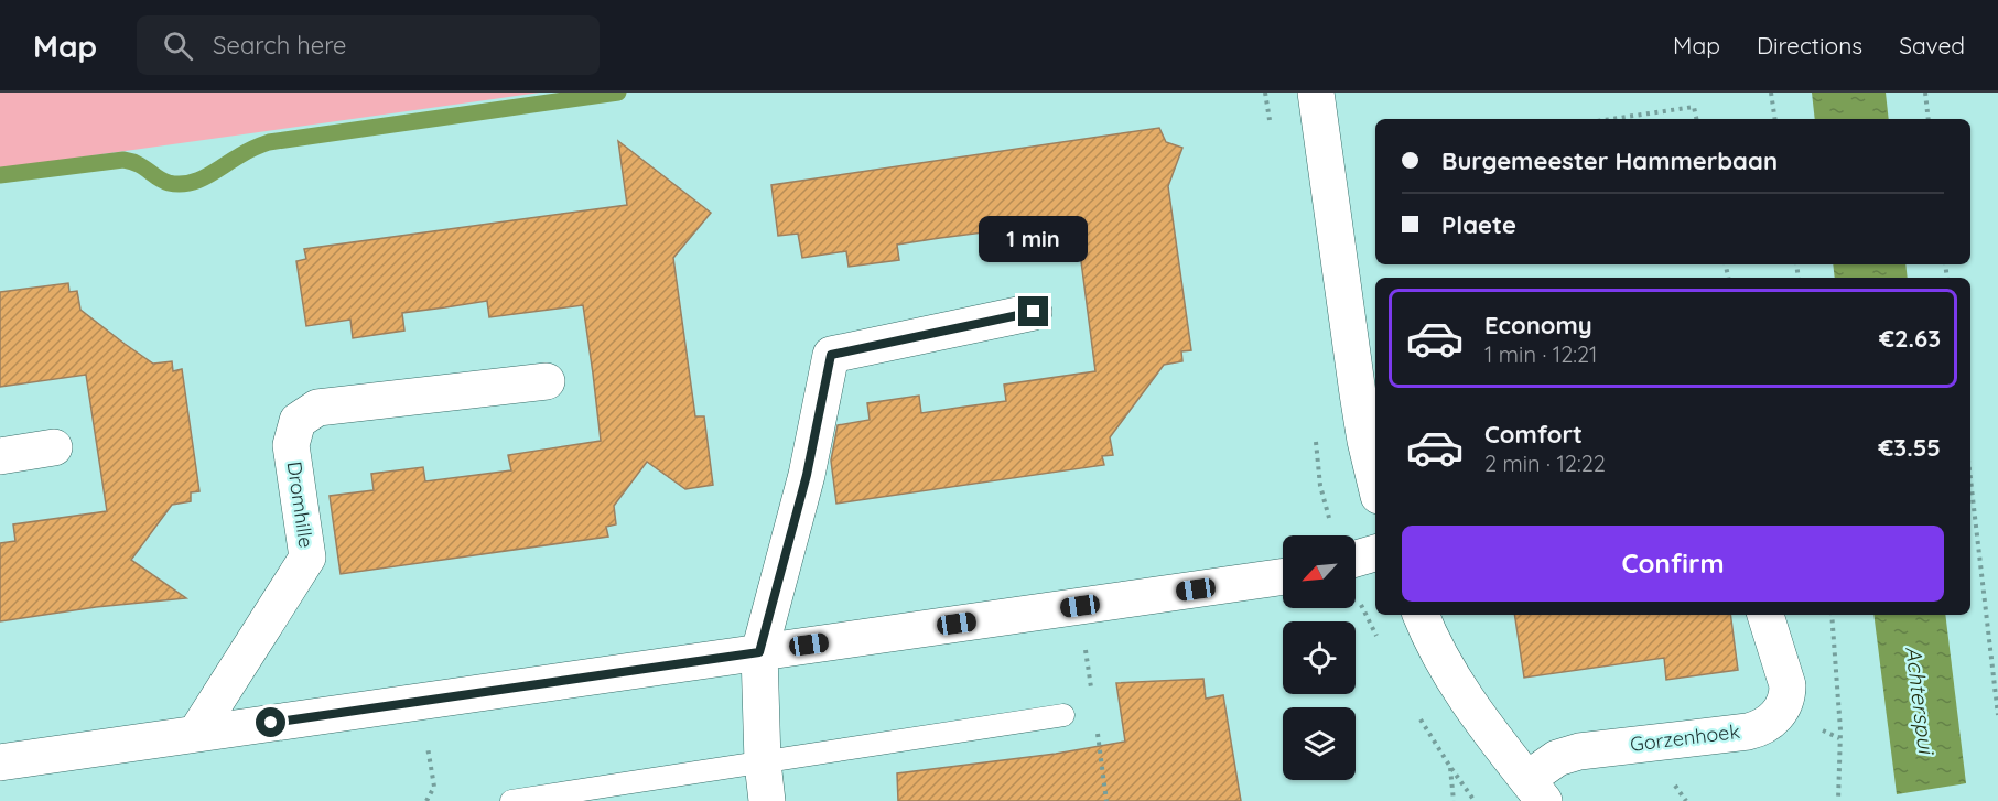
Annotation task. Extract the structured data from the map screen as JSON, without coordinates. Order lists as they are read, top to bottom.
{
  "streets": {
    "street": ["Dromhille", "Gorzenhoek"]
  },
  "water": ["Achterspui"],
  "north": "bottom left",
  "page": {
    "header": "Map",
    "search": "Search here",
    "nav": ["Map", "Directions", "Saved"],
    "banner": ["Burgemeester Hammerbaan", "Plaete"],
    "bubble": "1 min",
    "list": [
      {
        "name": "Economy",
        "note": "1 min · 12:21",
        "value": "€2.63"
      },
      {
        "name": "Comfort",
        "note": "2 min · 12:22",
        "value": "€3.55"
      }
    ],
    "buttons": "Confirm"
  }
}
